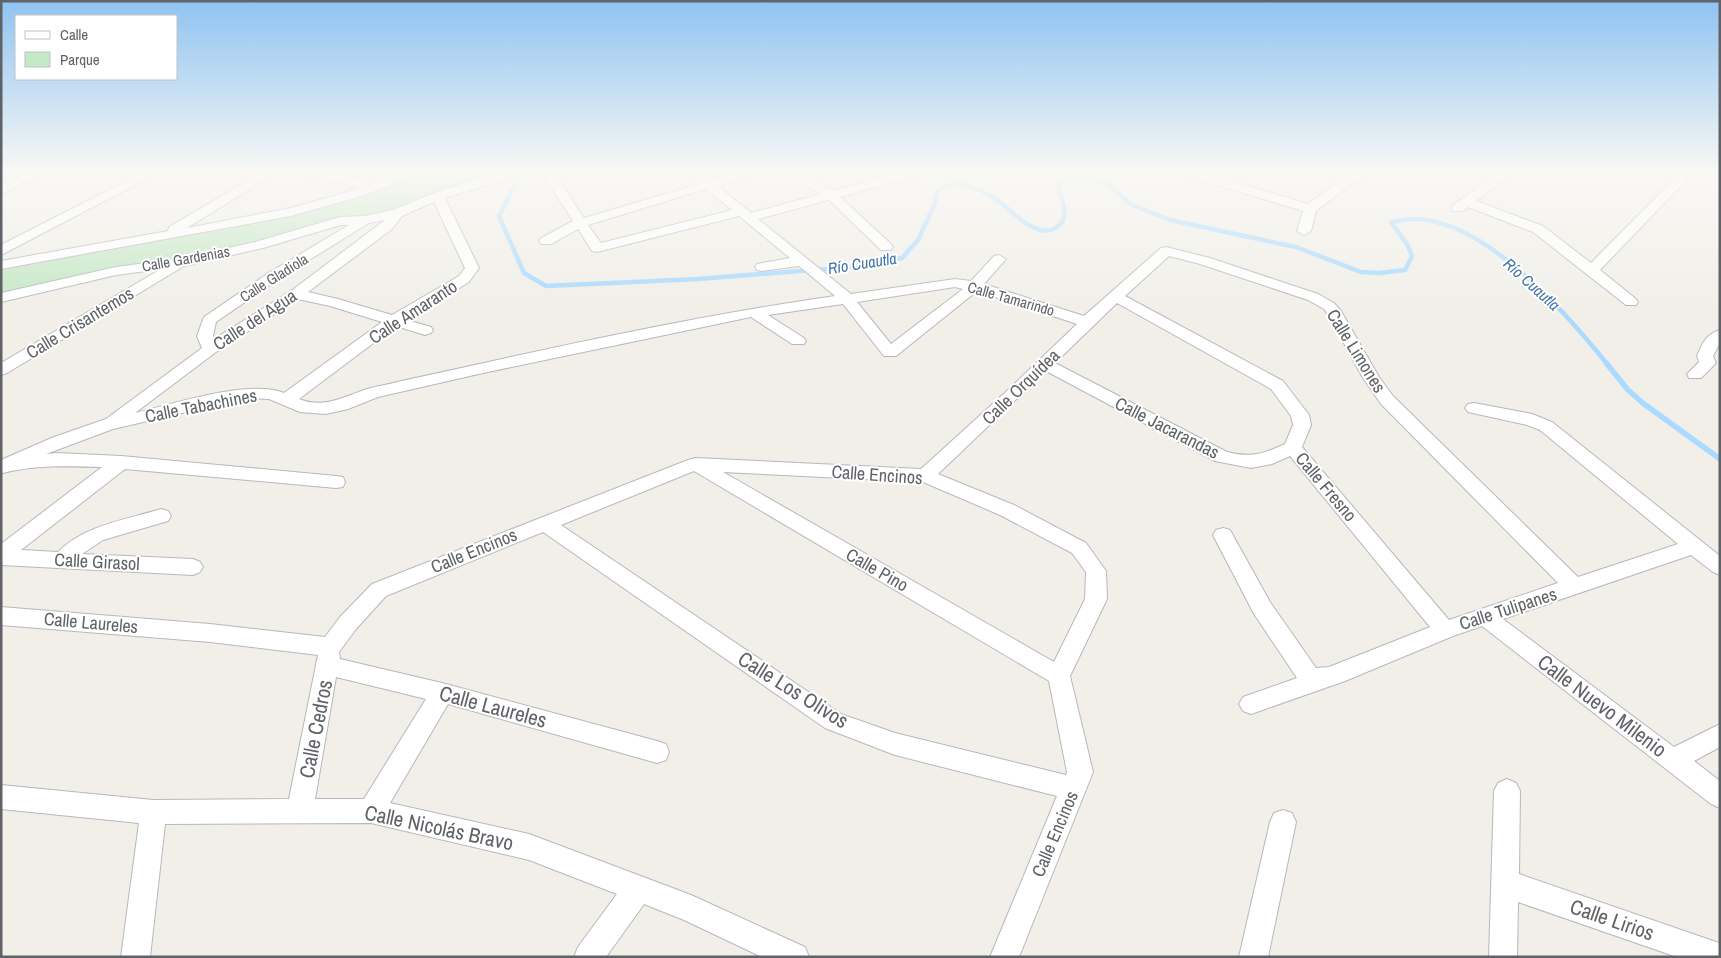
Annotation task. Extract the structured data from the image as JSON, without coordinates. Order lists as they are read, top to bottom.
{
  "streets": {
    "street": [
      "Calle Gardenias",
      "Calle Gladiola",
      "Calle Tamarindo",
      "Calle Amaranto",
      "Calle del Agua",
      "Calle Crisantemos",
      "Calle Limones",
      "Calle Orquídea",
      "Calle Tabachines",
      "Calle Jacarandas",
      "Calle Encinos",
      "Calle Fresno",
      "Calle Girasol",
      "Calle Pino",
      "Calle Tulipanes",
      "Calle Laureles",
      "Calle Los Olivos",
      "Calle Nuevo Milenio",
      "Calle Cedros",
      "Calle Nicolás Bravo",
      "Calle Lirios"
    ]
  },
  "crossings": [
    ["Calle Gardenias", "Calle Gladiola"],
    ["Calle Gardenias", "Calle Crisantemos"],
    ["Calle Gladiola", "Calle del Agua"],
    ["Calle Tamarindo", "Calle Orquídea"],
    ["Calle Tamarindo", "Calle Tabachines"],
    ["Calle Amaranto", "Calle Tabachines"],
    ["Calle del Agua", "Calle Tabachines"],
    ["Calle Limones", "Calle Orquídea"],
    ["Calle Limones", "Calle Fresno"],
    ["Calle Limones", "Calle Tulipanes"],
    ["Calle Orquídea", "Calle Jacarandas"],
    ["Calle Orquídea", "Calle Encinos"],
    ["Calle Orquídea", "Calle Fresno"],
    ["Calle Jacarandas", "Calle Fresno"],
    ["Calle Encinos", "Calle Pino"],
    ["Calle Encinos", "Calle Laureles"],
    ["Calle Encinos", "Calle Los Olivos"],
    ["Calle Encinos", "Calle Cedros"],
    ["Calle Fresno", "Calle Tulipanes"],
    ["Calle Tulipanes", "Calle Nuevo Milenio"],
    ["Calle Laureles", "Calle Cedros"],
    ["Calle Cedros", "Calle Nicolás Bravo"]
  ],
  "water": ["Río Cuautla"],
  "legend": ["Calle", "Parque"]
}
